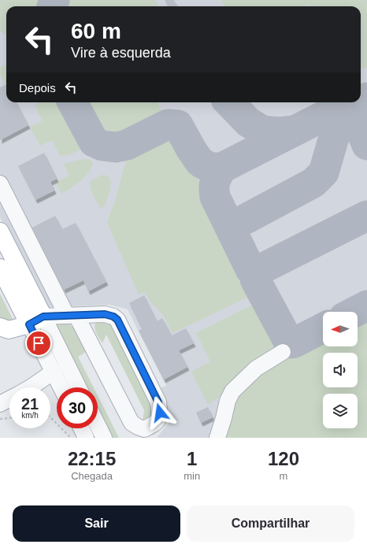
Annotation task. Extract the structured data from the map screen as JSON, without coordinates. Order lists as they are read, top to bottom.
{
  "north": "left",
  "page": {
    "turn": ["60 m", "Vire à esquerda"],
    "then": "Depois",
    "speed": "21 km/h",
    "limit": "30",
    "eta": [
      "22:15",
      "Chegada",
      "1",
      "min",
      "120",
      "m"
    ],
    "buttons": ["Sair", "Compartilhar"]
  }
}
